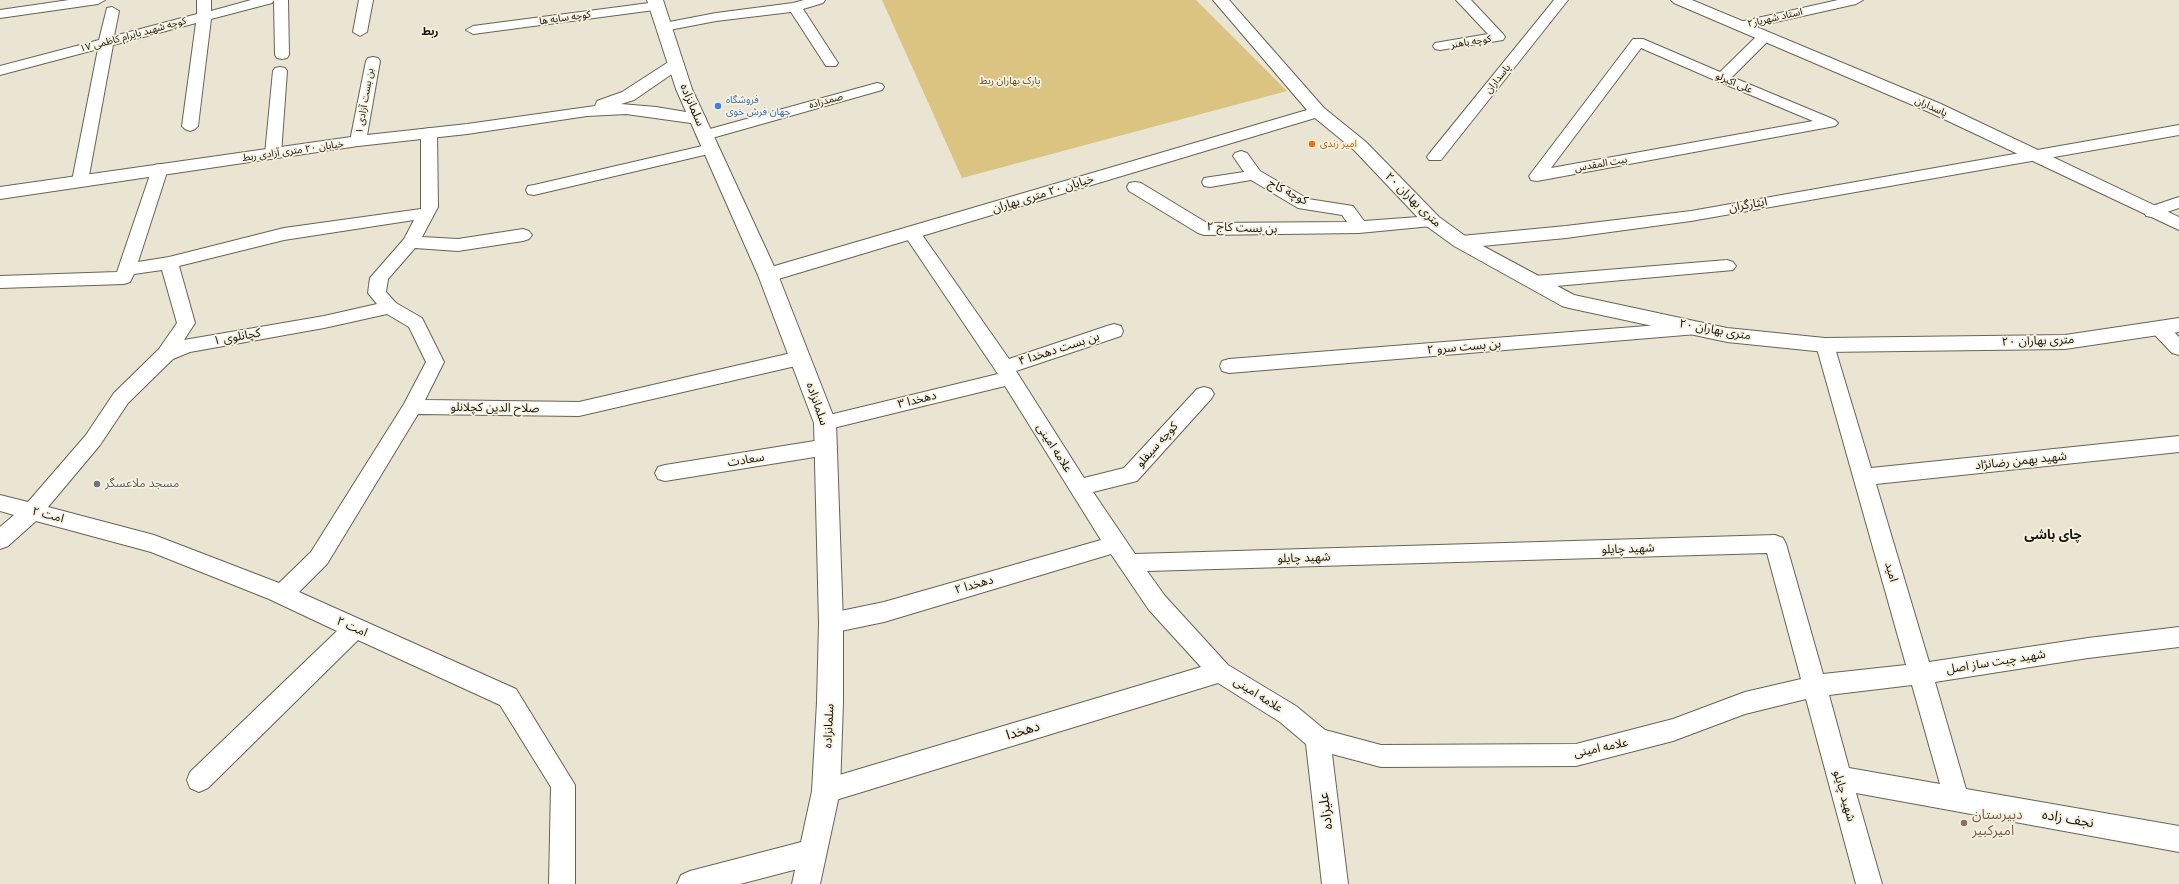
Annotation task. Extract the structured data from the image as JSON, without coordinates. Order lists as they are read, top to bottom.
{
  "streets": {
    "street": [
      "کوچه سایه ها",
      "استاد شهریار۲",
      "کوچه شهید بایرام کاظمی ۱۷",
      "کوچه باهنر",
      "پاسداران",
      "علی اکبرلو",
      "بن بست آزادی ۱",
      "صمدزاده",
      "سلمانزاده",
      "خیابان ۲۰ متری آزادی ربط",
      "بیت المقدس",
      "کوچه کاج",
      "خیابان ۲۰ متری بهاران",
      "۲۰ متری بهاران",
      "ایثارگران",
      "بن بست کاج ۲",
      "کچانلوی ۱",
      "بن بست سرو ۲",
      "بن بست دهخدا ۴",
      "دهخدا ۳",
      "صلاح الدین کچلانلو",
      "کوچه سیفلو",
      "علامه امینی",
      "سعادت",
      "شهید بهمن رضانژاد",
      "امت ۲",
      "شهید چایلو",
      "امید",
      "دهخدا ۲",
      "شهید چیت ساز اصل",
      "دهخدا",
      "علیزاده",
      "نجف زاده"
    ]
  },
  "crossings": [
    ["کوچه سایه ها", "سلمانزاده"],
    ["استاد شهریار۲", "پاسداران"],
    ["پاسداران", "ایثارگران"],
    ["علی اکبرلو", "بیت المقدس"],
    ["بن بست آزادی ۱", "خیابان ۲۰ متری آزادی ربط"],
    ["صمدزاده", "سلمانزاده"],
    ["سلمانزاده", "خیابان ۲۰ متری بهاران"],
    ["سلمانزاده", "دهخدا ۳"],
    ["سلمانزاده", "صلاح الدین کچلانلو"],
    ["سلمانزاده", "سعادت"],
    ["سلمانزاده", "دهخدا ۲"],
    ["سلمانزاده", "دهخدا"],
    ["کوچه کاج", "بن بست کاج ۲"],
    ["خیابان ۲۰ متری بهاران", "۲۰ متری بهاران"],
    ["خیابان ۲۰ متری بهاران", "علامه امینی"],
    ["۲۰ متری بهاران", "ایثارگران"],
    ["۲۰ متری بهاران", "بن بست سرو ۲"],
    ["۲۰ متری بهاران", "امید"],
    ["کچانلوی ۱", "امت ۲"],
    ["بن بست دهخدا ۴", "دهخدا ۳"],
    ["بن بست دهخدا ۴", "علامه امینی"],
    ["دهخدا ۳", "علامه امینی"],
    ["کوچه سیفلو", "علامه امینی"],
    ["علامه امینی", "شهید چایلو"],
    ["علامه امینی", "دهخدا ۲"],
    ["علامه امینی", "شهید چیت ساز اصل"],
    ["علامه امینی", "دهخدا"],
    ["علامه امینی", "علیزاده"],
    ["شهید بهمن رضانژاد", "امید"],
    ["شهید چایلو", "شهید چیت ساز اصل"],
    ["شهید چایلو", "نجف زاده"],
    ["امید", "شهید چیت ساز اصل"],
    ["امید", "نجف زاده"]
  ],
  "districts": ["ربط", "چای باشی"],
  "parks": ["پارک بهاران ربط"],
  "places": [
    "فروشگاه جهان فرش خوی",
    "امیر زندی",
    "مسجد ملاعسگر",
    "دبیرستان امیرکبیر"
  ]
}
